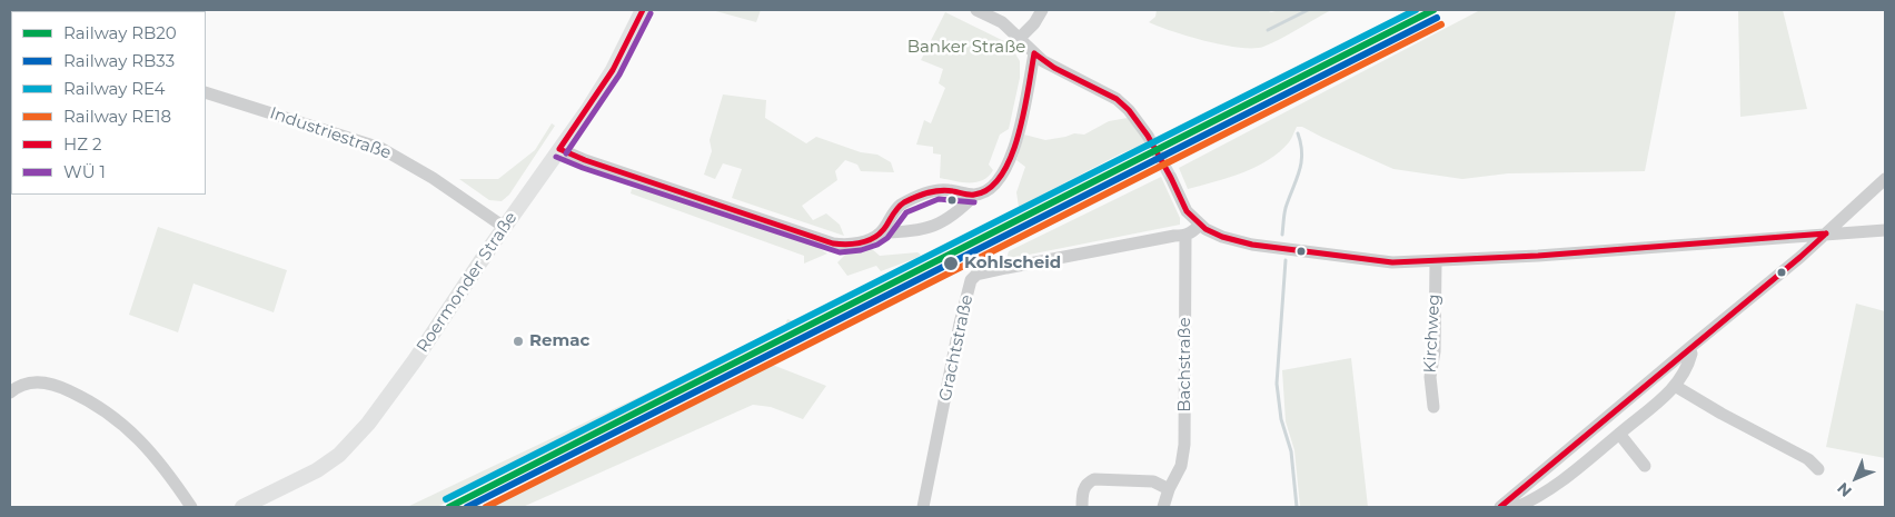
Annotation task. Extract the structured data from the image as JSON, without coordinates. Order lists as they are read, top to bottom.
{
  "streets": {
    "main road": ["Roermonder Straße"],
    "street": [
      "Industriestraße",
      "Kirchweg",
      "Grachtstraße",
      "Bachstraße"
    ]
  },
  "crossings": [
    ["Industriestraße", "Roermonder Straße"],
    ["Grachtstraße", "Bachstraße"]
  ],
  "parks": ["Banker Straße"],
  "places": ["Kohlscheid", "Remac"],
  "lines": [
    "rail line RB20",
    "rail line RE4",
    "rail line RB33",
    "rail line RE18"
  ],
  "legend": [
    "Railway RB20",
    "Railway RB33",
    "Railway RE4",
    "Railway RE18",
    "HZ 2",
    "WÜ 1"
  ],
  "north": "bottom left"
}
